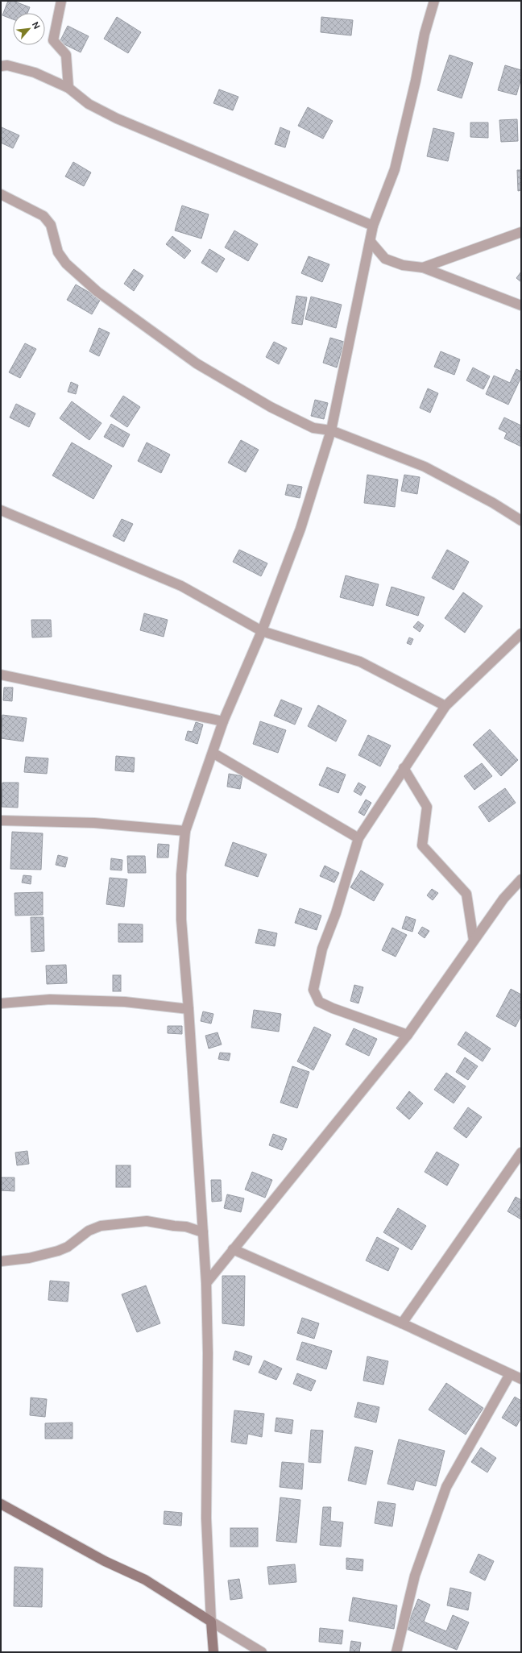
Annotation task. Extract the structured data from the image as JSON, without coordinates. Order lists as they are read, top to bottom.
{
  "north": "top right"
}
